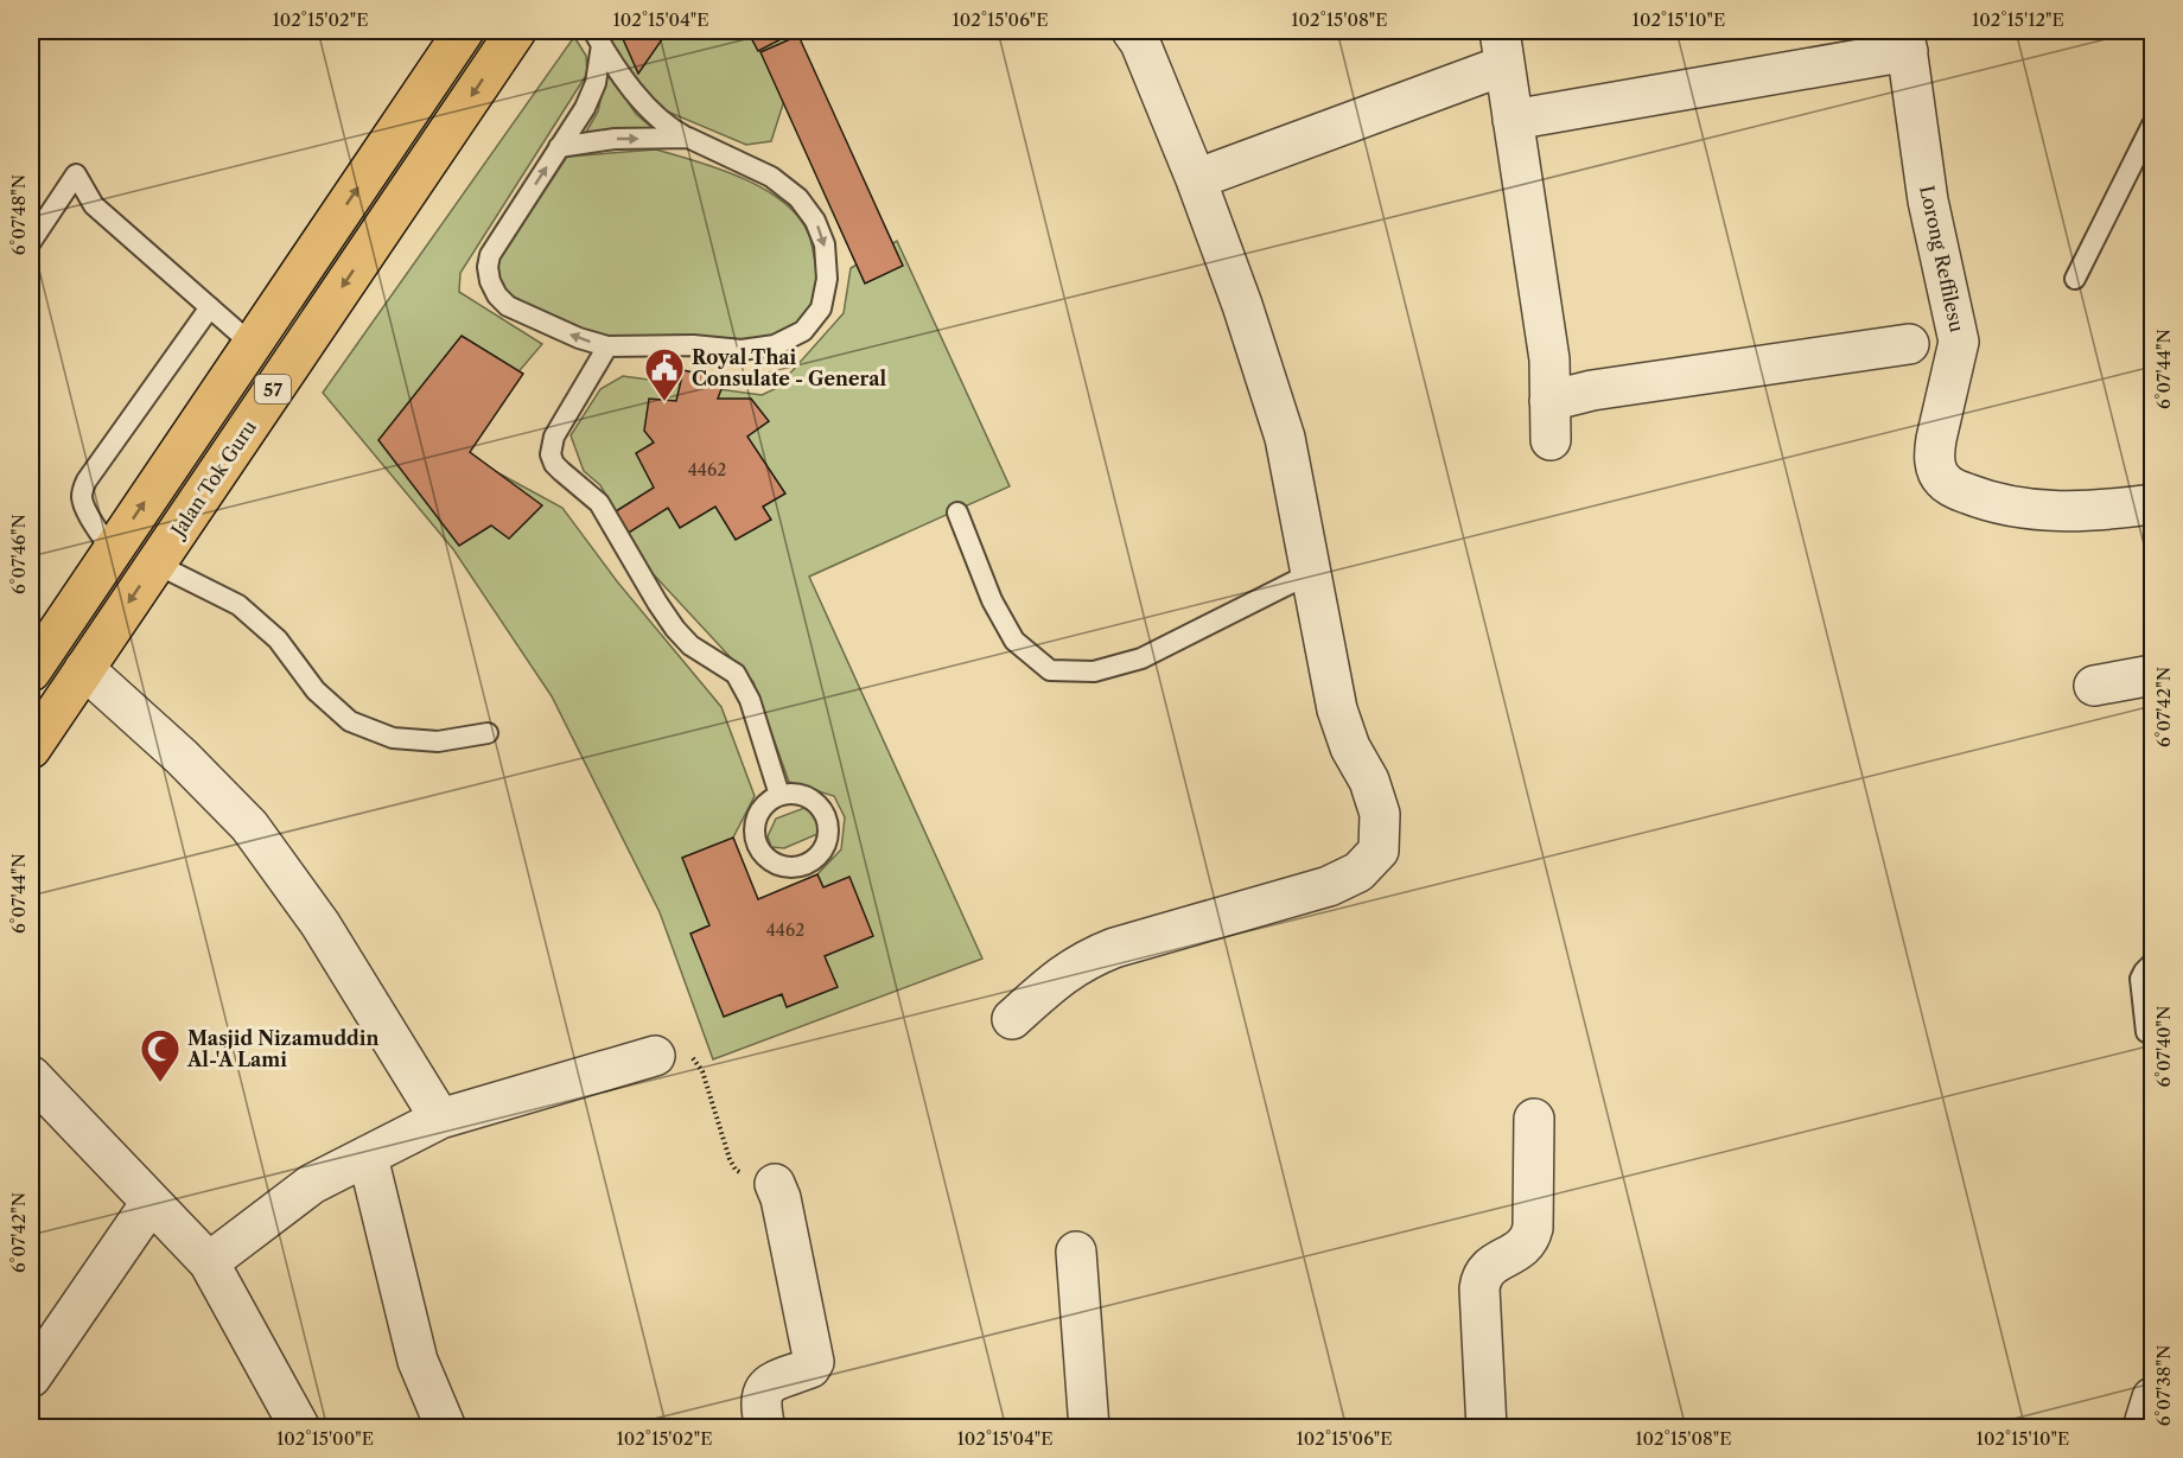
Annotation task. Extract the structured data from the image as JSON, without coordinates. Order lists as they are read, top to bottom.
{
  "streets": {
    "main road": ["57", "Jalan Tok Guru"],
    "street": ["Lorong Reffilesu"]
  },
  "places": {
    "public building": ["Royal Thai Consulate - General"],
    "mosque": ["Masjid Nizamuddin Al-'A Lami"]
  },
  "house_numbers": ["4462", "4462"],
  "coordinates": [
    "102°15'02\"E",
    "102°15'04\"E",
    "102°15'06\"E",
    "102°15'08\"E",
    "102°15'10\"E",
    "102°15'12\"E",
    "6°07'48\"N",
    "6°07'44\"N",
    "6°07'46\"N",
    "6°07'42\"N",
    "6°07'40\"N",
    "6°07'38\"N",
    "102°15'00\"E"
  ]
}
